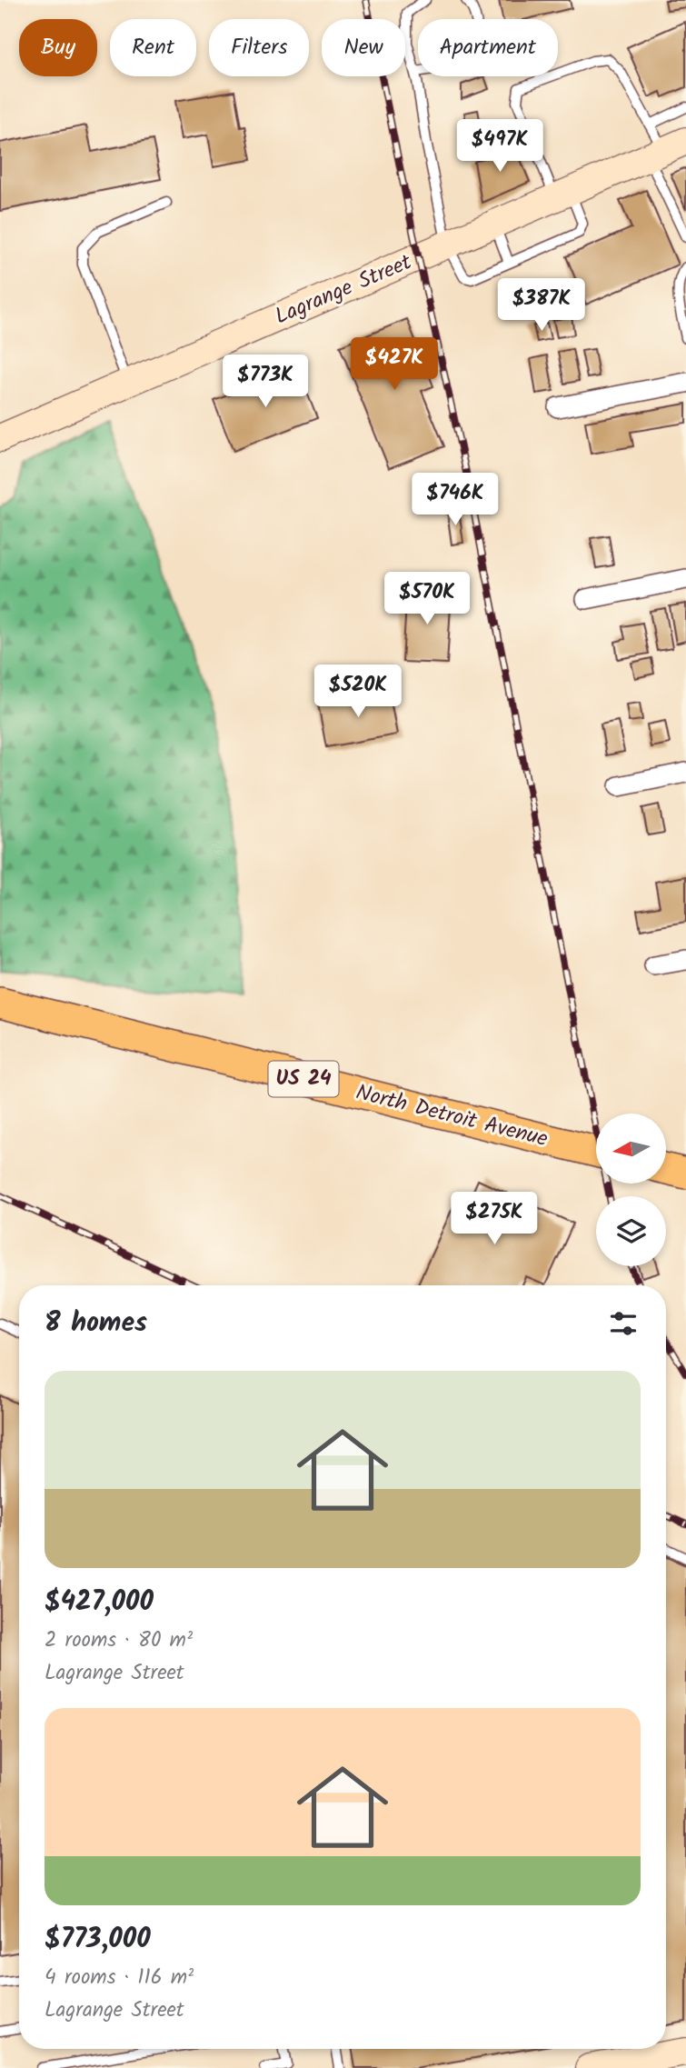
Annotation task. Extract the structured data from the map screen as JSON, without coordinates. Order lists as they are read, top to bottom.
{
  "streets": {
    "main road": ["Lagrange Street", "US 24", "North Detroit Avenue"]
  },
  "north": "left",
  "page": {
    "chip": [
      "Buy",
      "Rent",
      "Filters",
      "New",
      "Apartment"
    ],
    "price": [
      "$497K",
      "$387K",
      "$427K",
      "$773K",
      "$746K",
      "$570K",
      "$520K",
      "$275K"
    ],
    "heading": "8 homes",
    "list": [
      {
        "name": "$427,000",
        "note": "2 rooms · 80 m² · Lagrange Street"
      },
      {
        "name": "$773,000",
        "note": "4 rooms · 116 m² · Lagrange Street"
      }
    ]
  }
}
